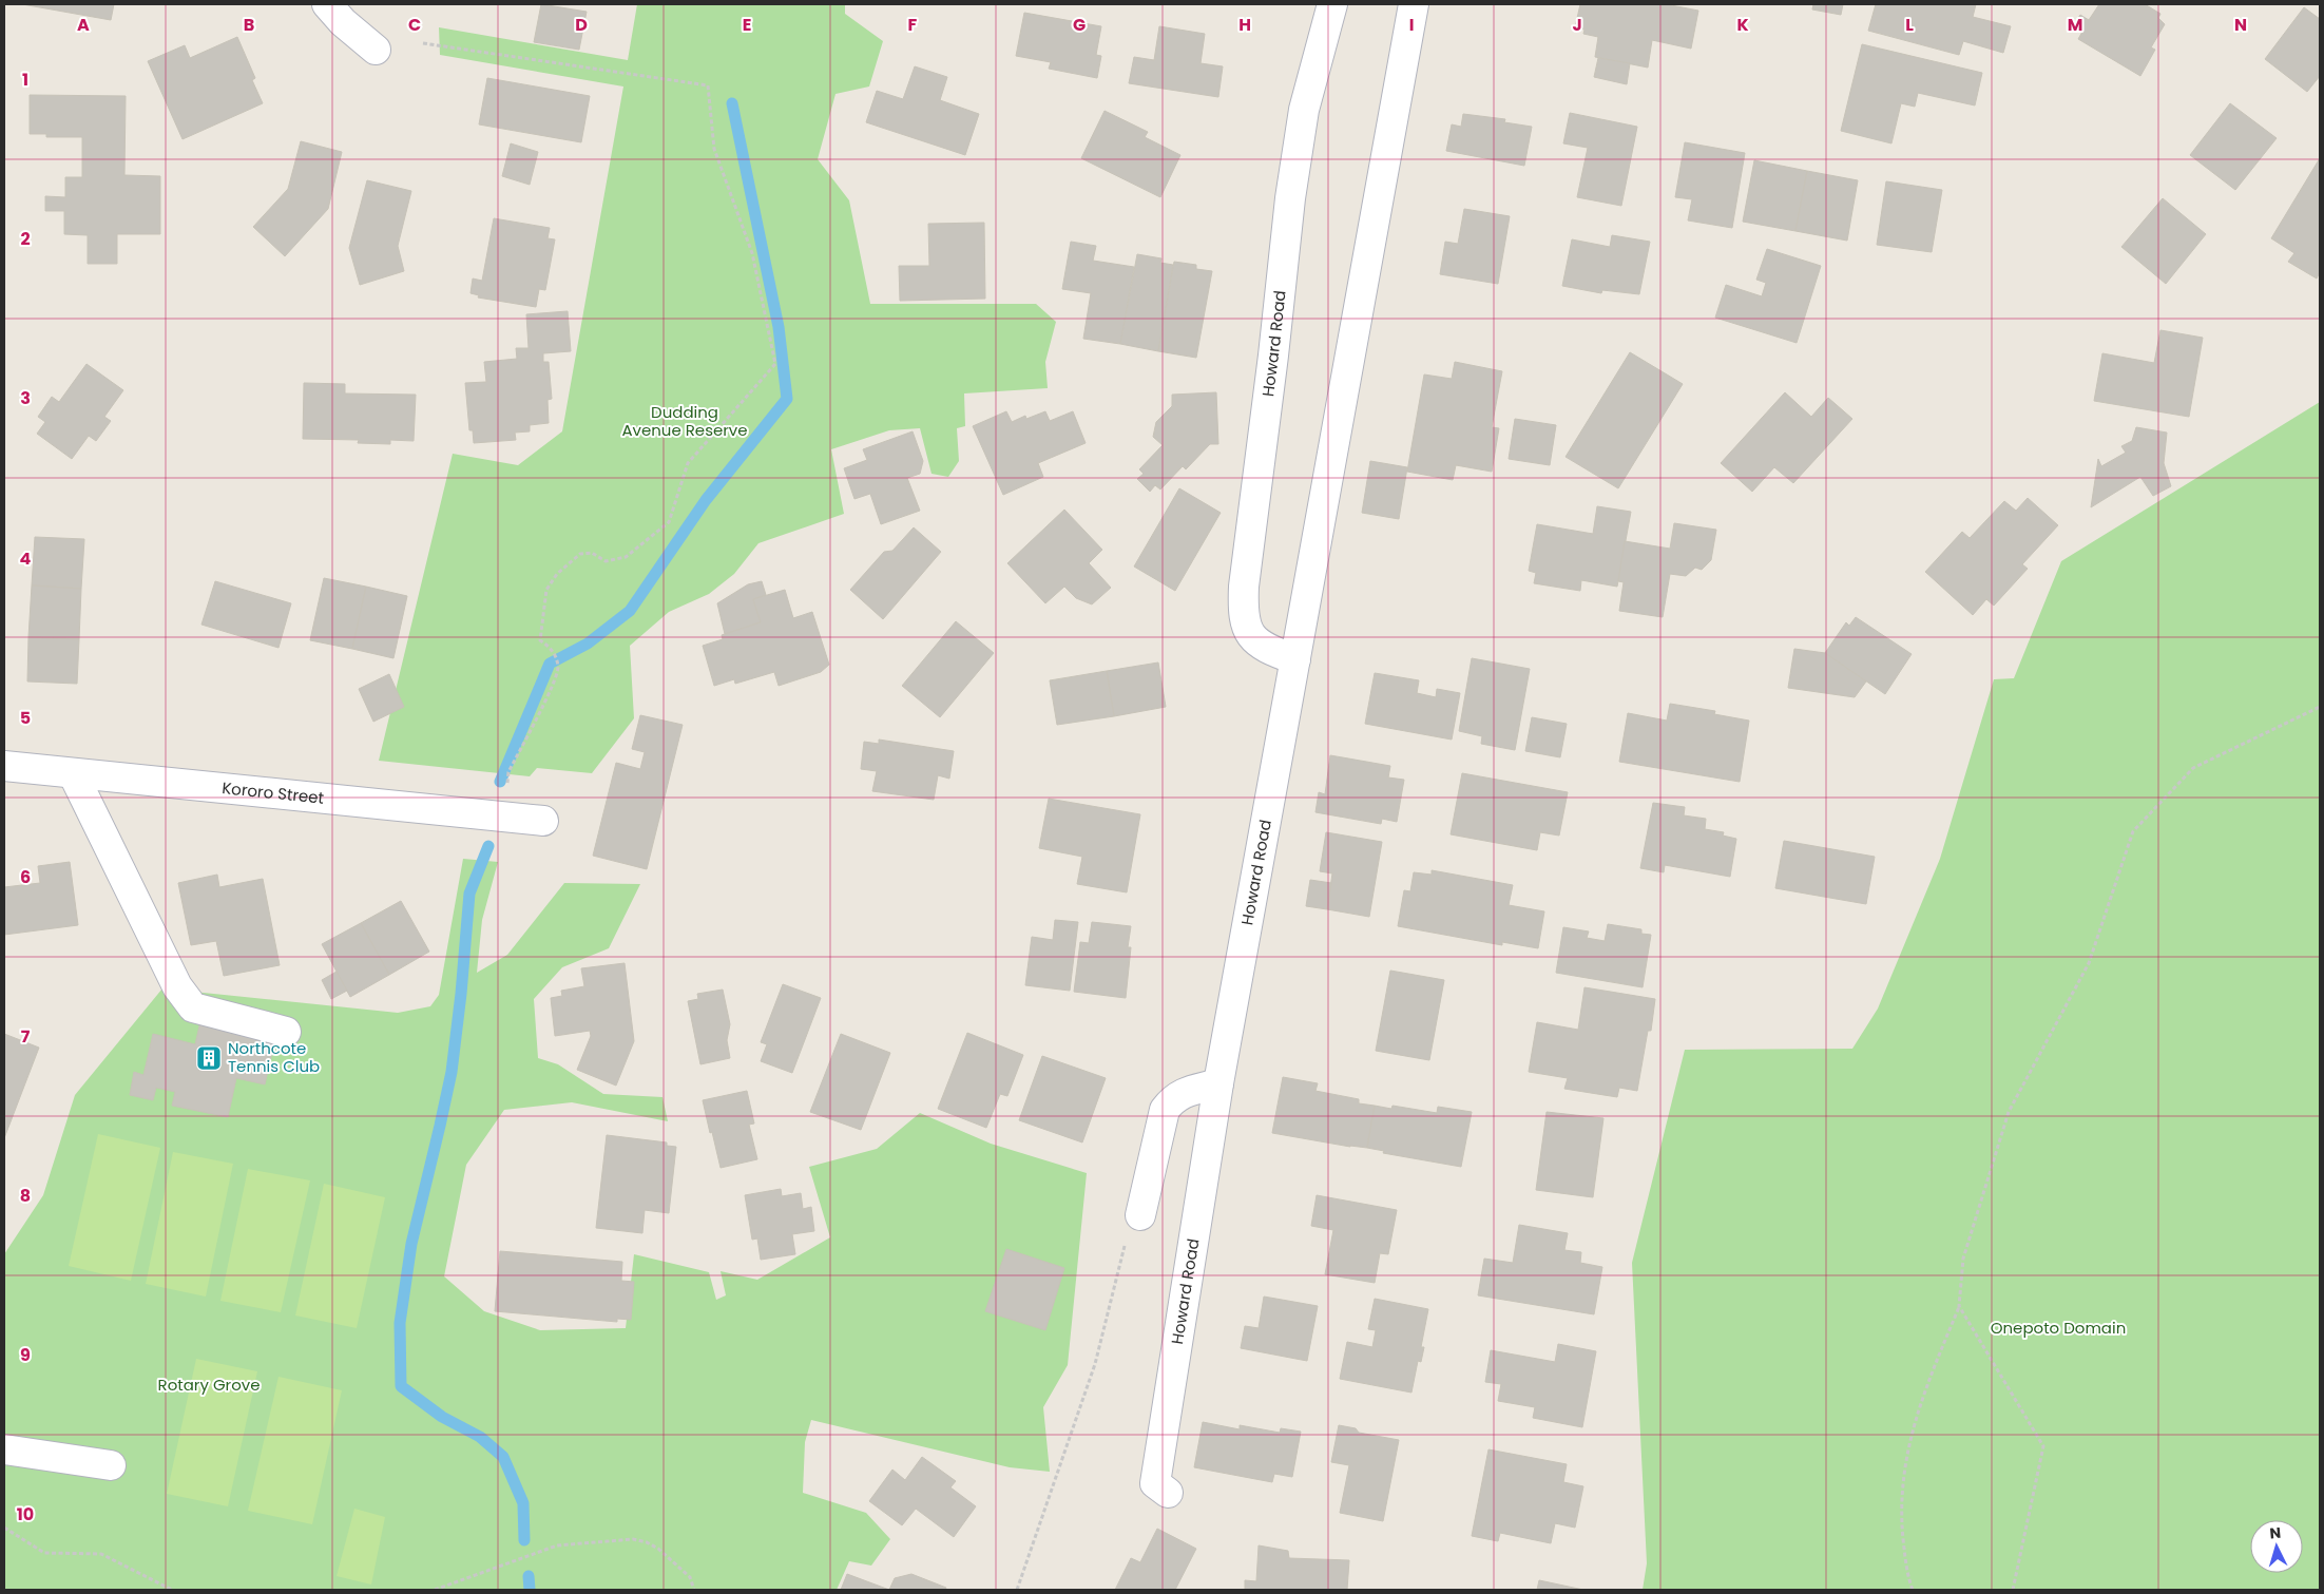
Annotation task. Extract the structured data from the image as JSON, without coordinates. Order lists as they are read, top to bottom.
{
  "streets": {
    "street": ["Howard Road", "Kororo Street"]
  },
  "parks": ["Dudding Avenue Reserve", "Onepoto Domain", "Rotary Grove"],
  "places": {
    "building": ["Northcote Tennis Club"]
  },
  "north": "top",
  "grid": {
    "columns": [
      "A",
      "B",
      "C",
      "D",
      "E",
      "F",
      "G",
      "H",
      "I",
      "J",
      "K",
      "L",
      "M",
      "N"
    ],
    "rows": [
      "1",
      "2",
      "3",
      "4",
      "5",
      "6",
      "7",
      "8",
      "9",
      "10"
    ]
  }
}
